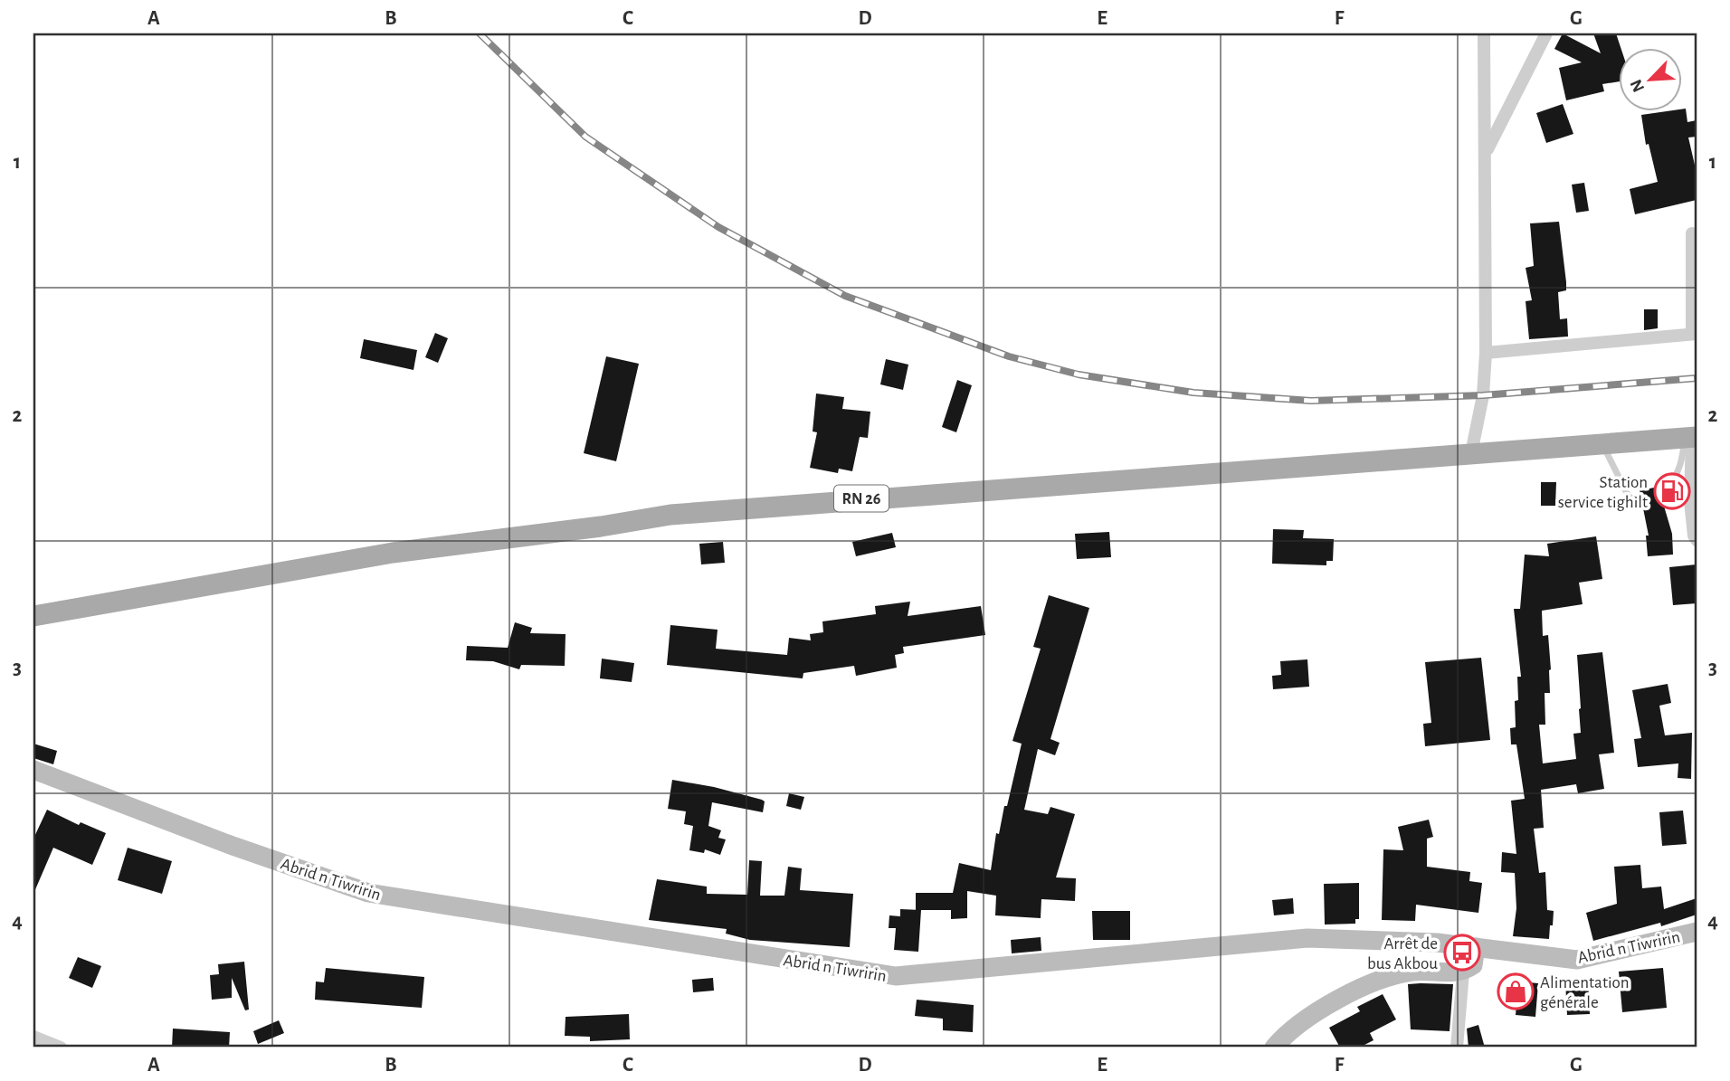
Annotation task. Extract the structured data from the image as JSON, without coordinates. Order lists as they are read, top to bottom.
{
  "streets": {
    "main road": ["RN 26"],
    "street": ["Abrid n Tiwririn"]
  },
  "places": {
    "fuel station": ["Station service tighilt"],
    "bus stop": ["Arrêt de bus Akbou"],
    "shop": ["Alimentation générale"]
  },
  "north": "bottom left",
  "grid": {
    "columns": [
      "A",
      "B",
      "C",
      "D",
      "E",
      "F",
      "G"
    ],
    "rows": [
      "1",
      "2",
      "3",
      "4"
    ]
  }
}
